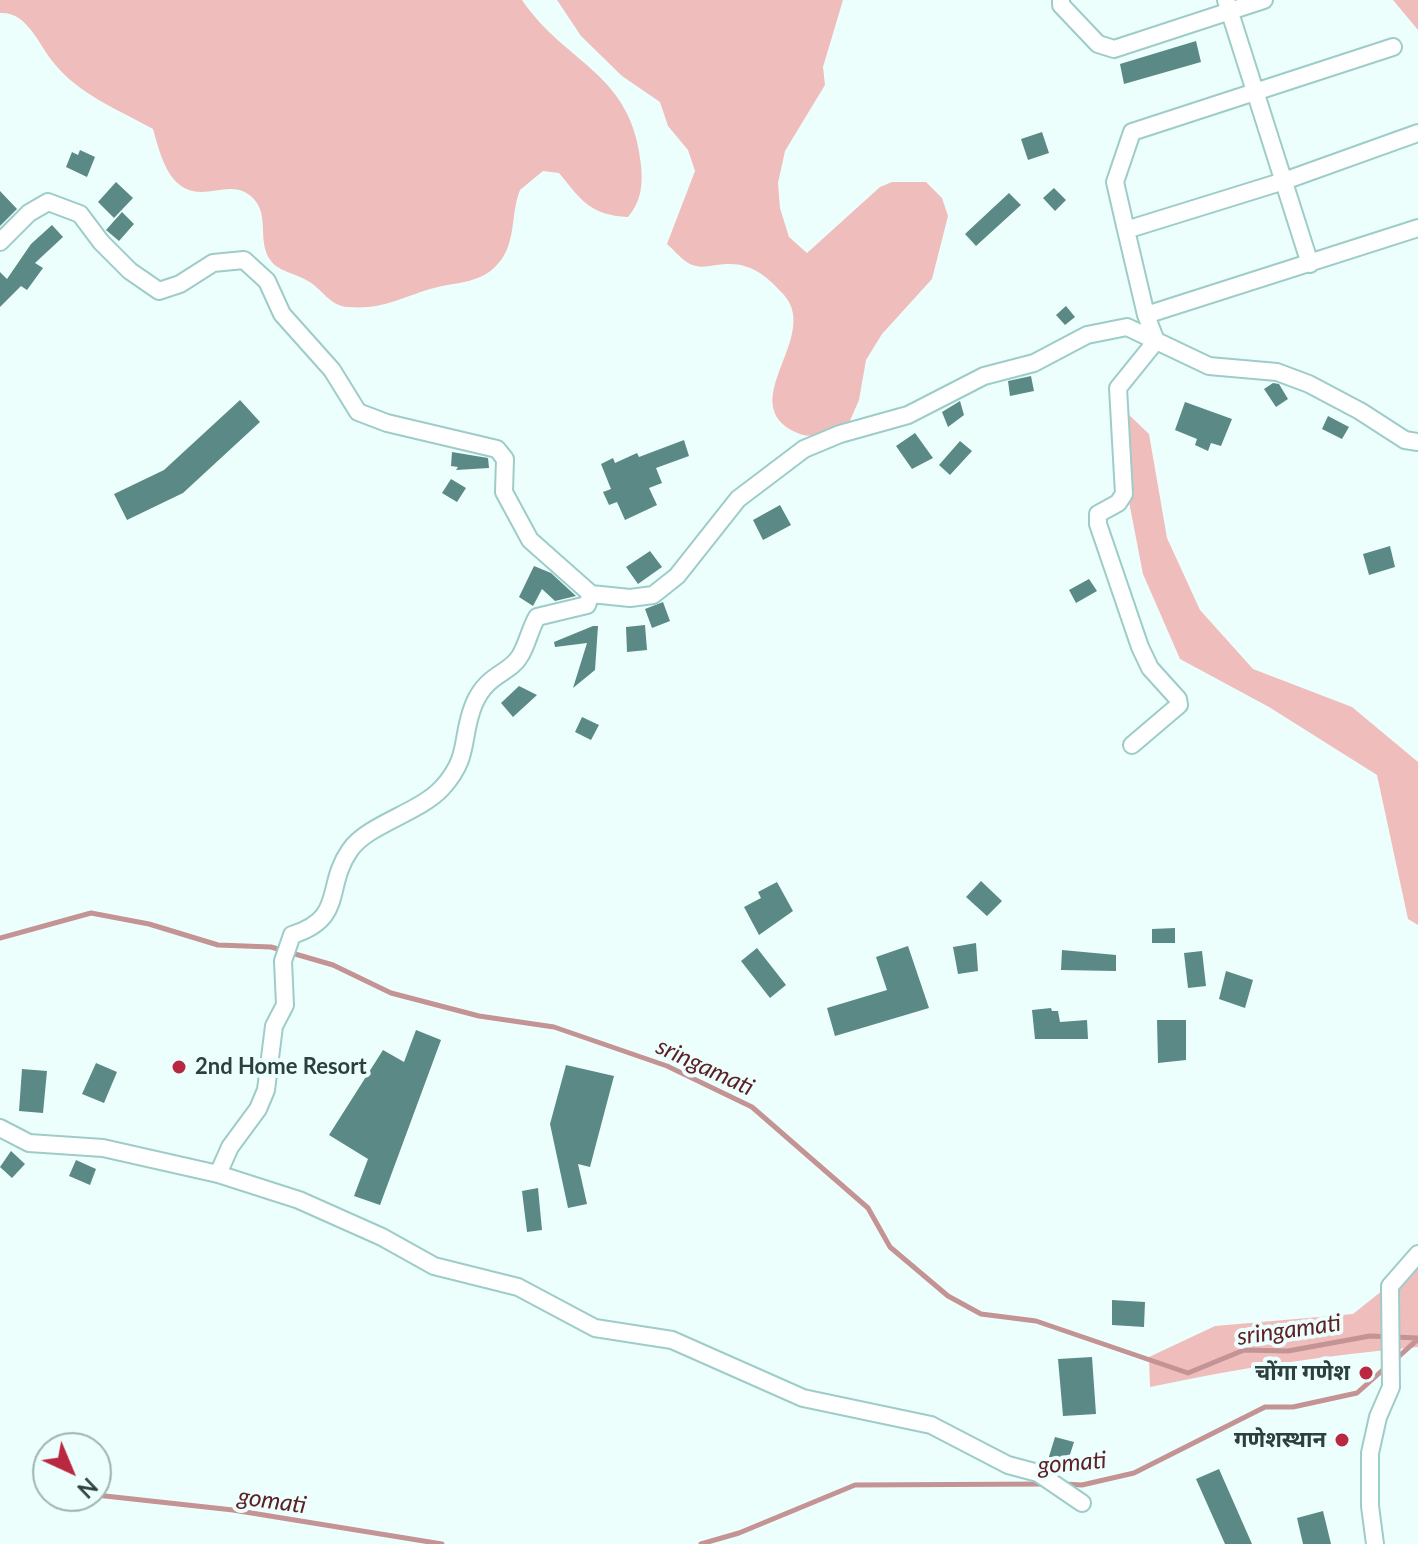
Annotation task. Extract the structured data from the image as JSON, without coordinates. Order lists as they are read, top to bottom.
{
  "water": ["sringamati", "gomati"],
  "places": ["2nd Home Resort", "चोंगा गणेश", "गणेशस्थान"],
  "north": "bottom right"
}
